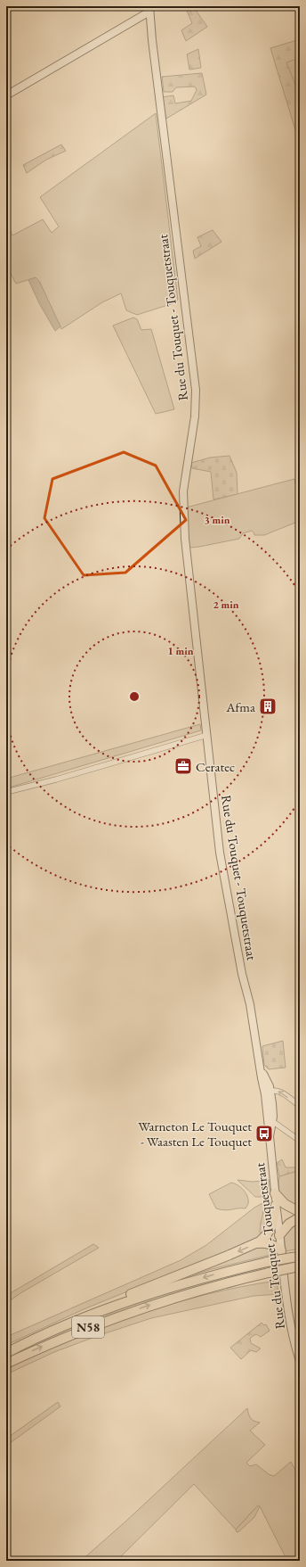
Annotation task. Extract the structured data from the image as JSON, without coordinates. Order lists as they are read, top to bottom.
{
  "streets": {
    "highway": ["N58"],
    "main road": ["Rue du Touquet - Touquetstraat"]
  },
  "places": {
    "building": ["Afma"],
    "office": ["Ceratec"],
    "bus stop": ["Warneton Le Touquet - Waasten Le Touquet"]
  },
  "rings": ["3 min", "2 min", "1 min"]
}
